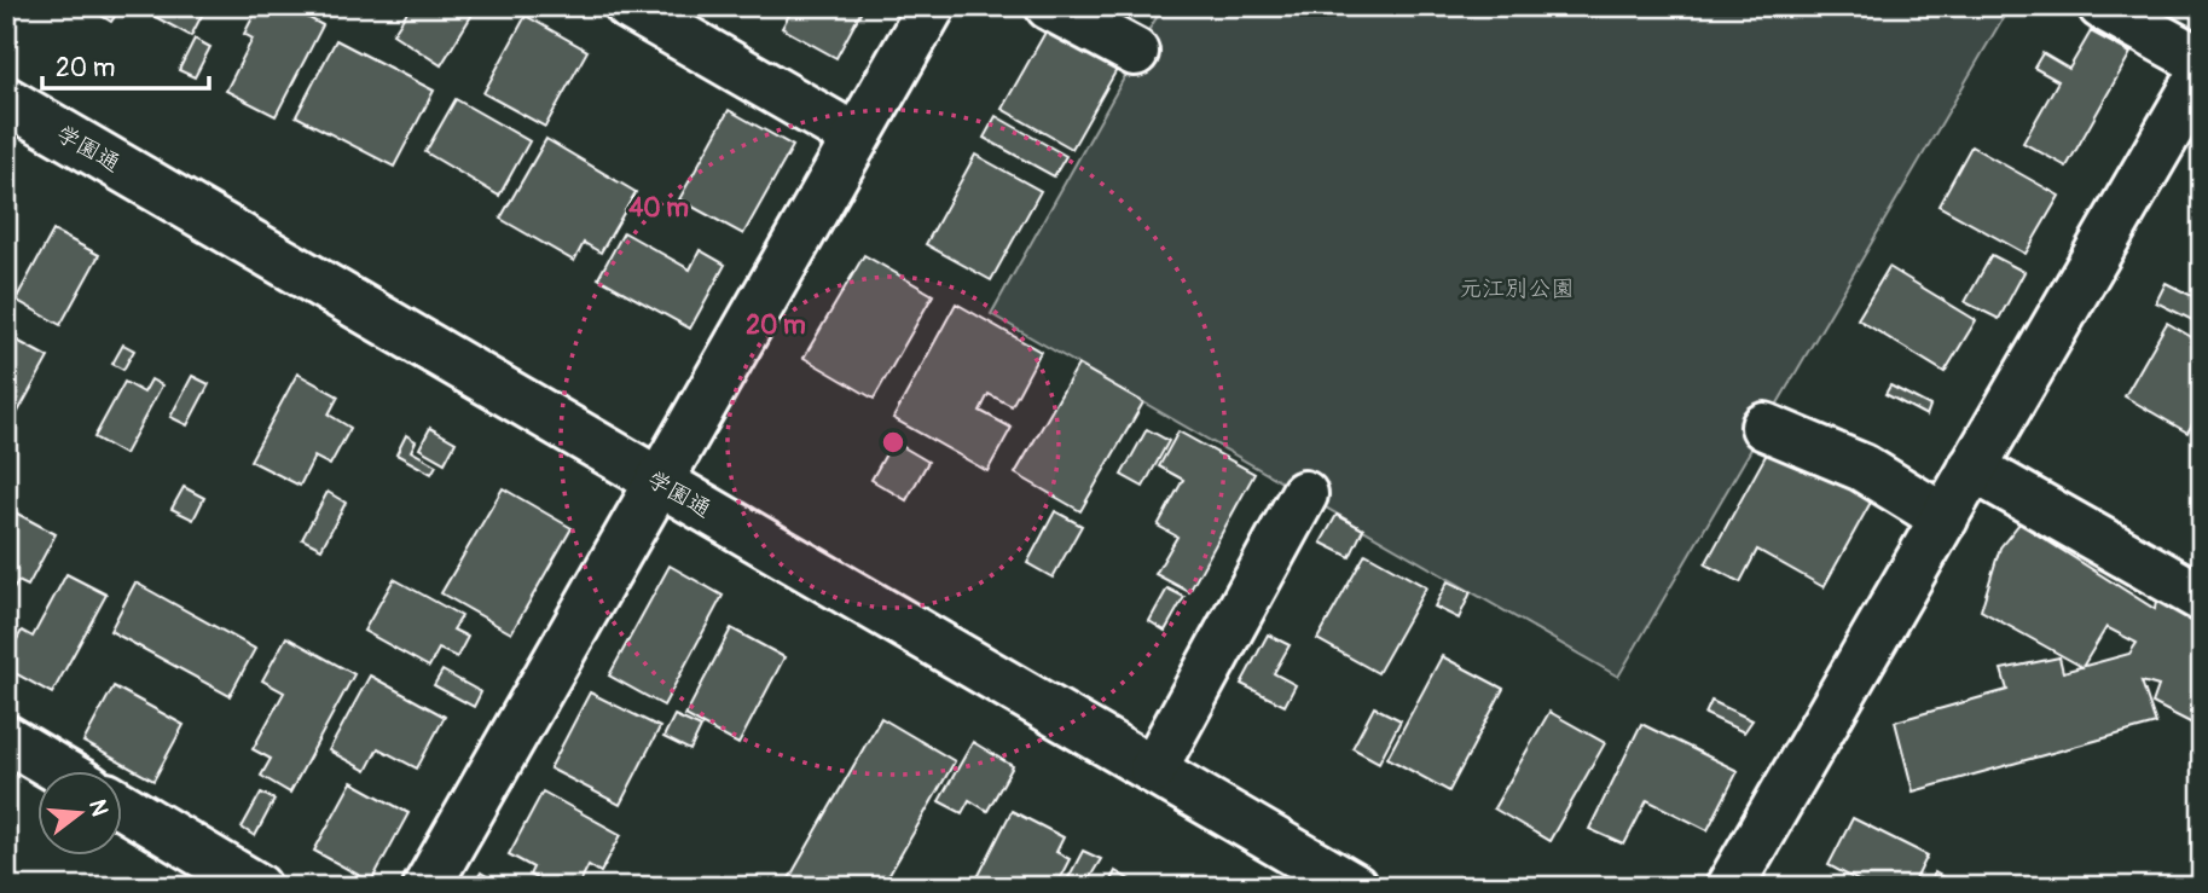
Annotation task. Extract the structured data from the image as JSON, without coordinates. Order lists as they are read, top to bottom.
{
  "streets": {
    "street": ["学園通"]
  },
  "parks": ["元江別公園"],
  "scale_bar": "20 m",
  "north": "right",
  "rings": ["40 m", "20 m"]
}
